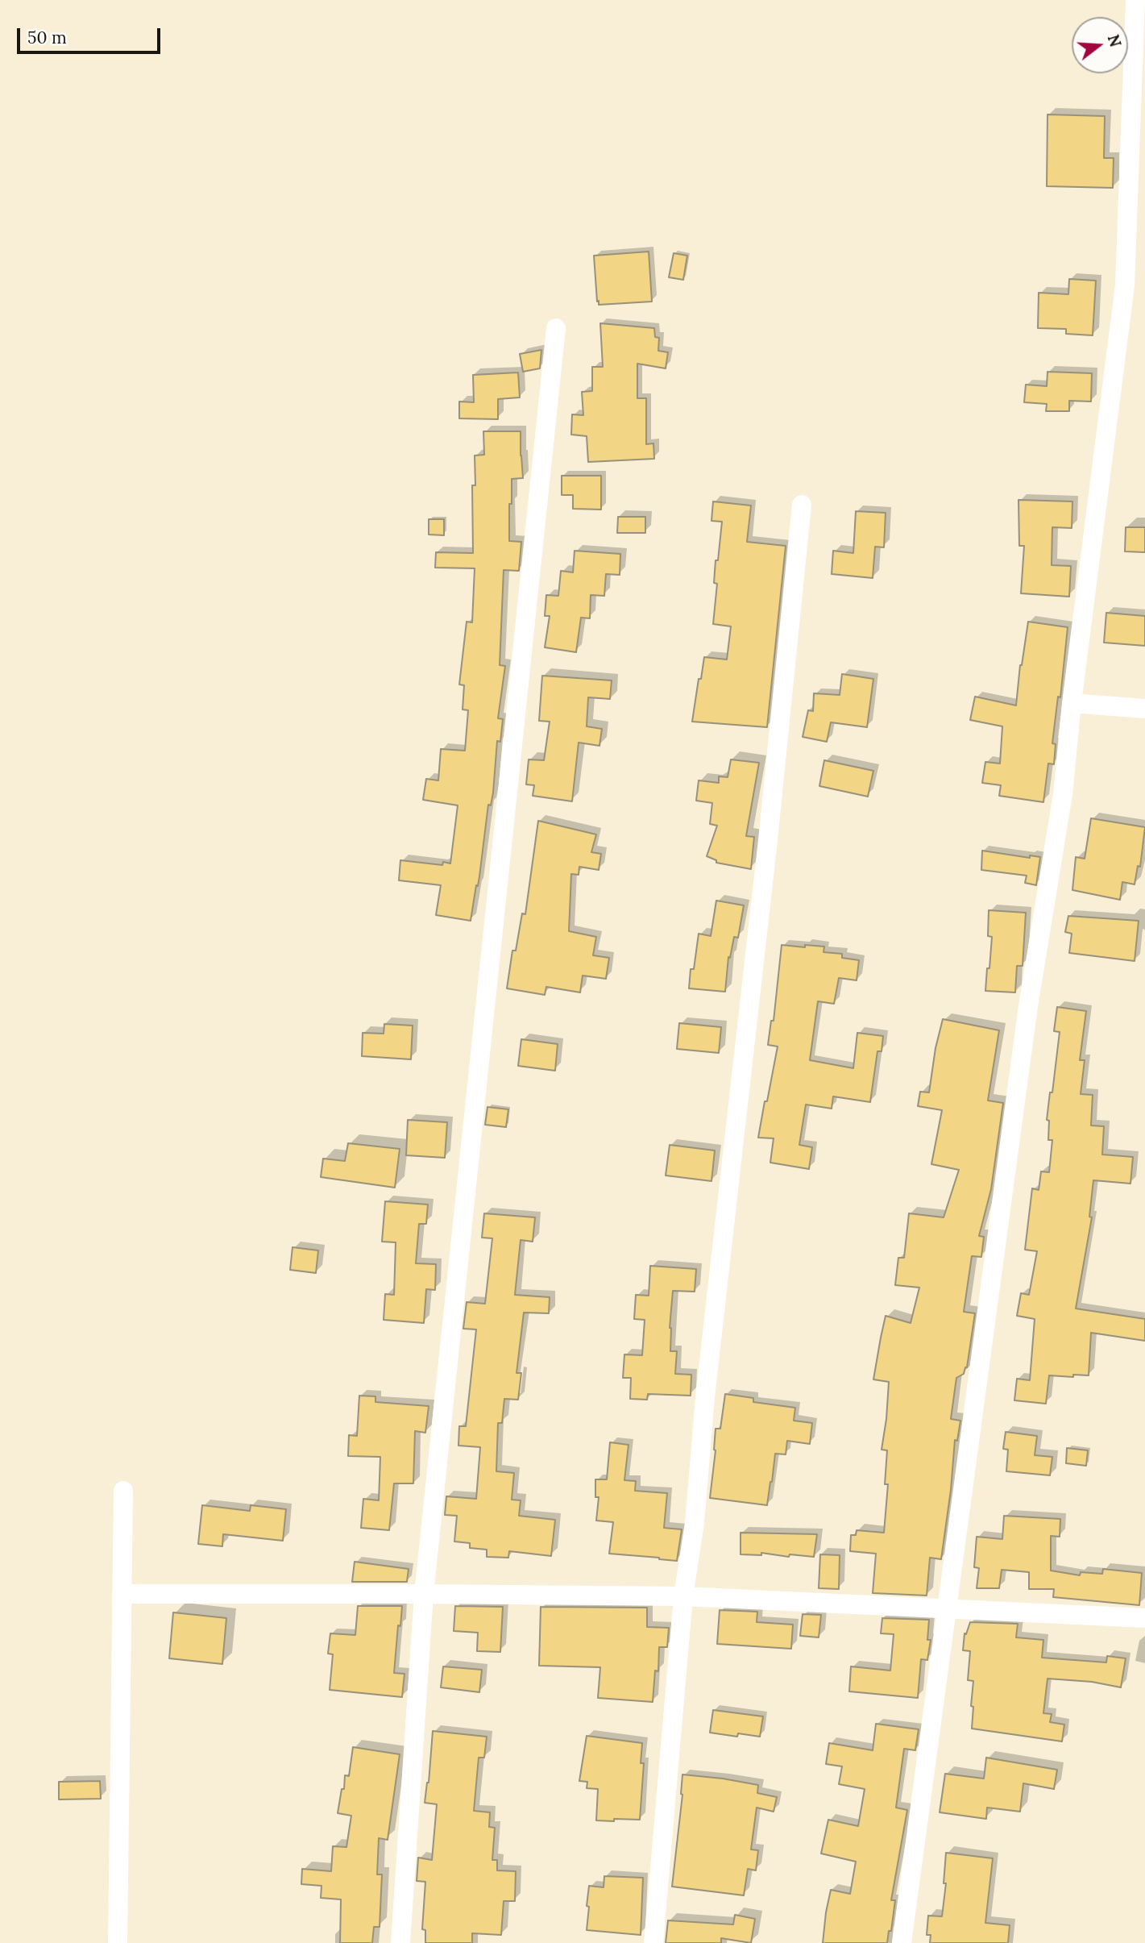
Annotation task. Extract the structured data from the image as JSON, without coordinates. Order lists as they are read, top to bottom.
{
  "scale_bar": "50 m",
  "north": "right"
}
